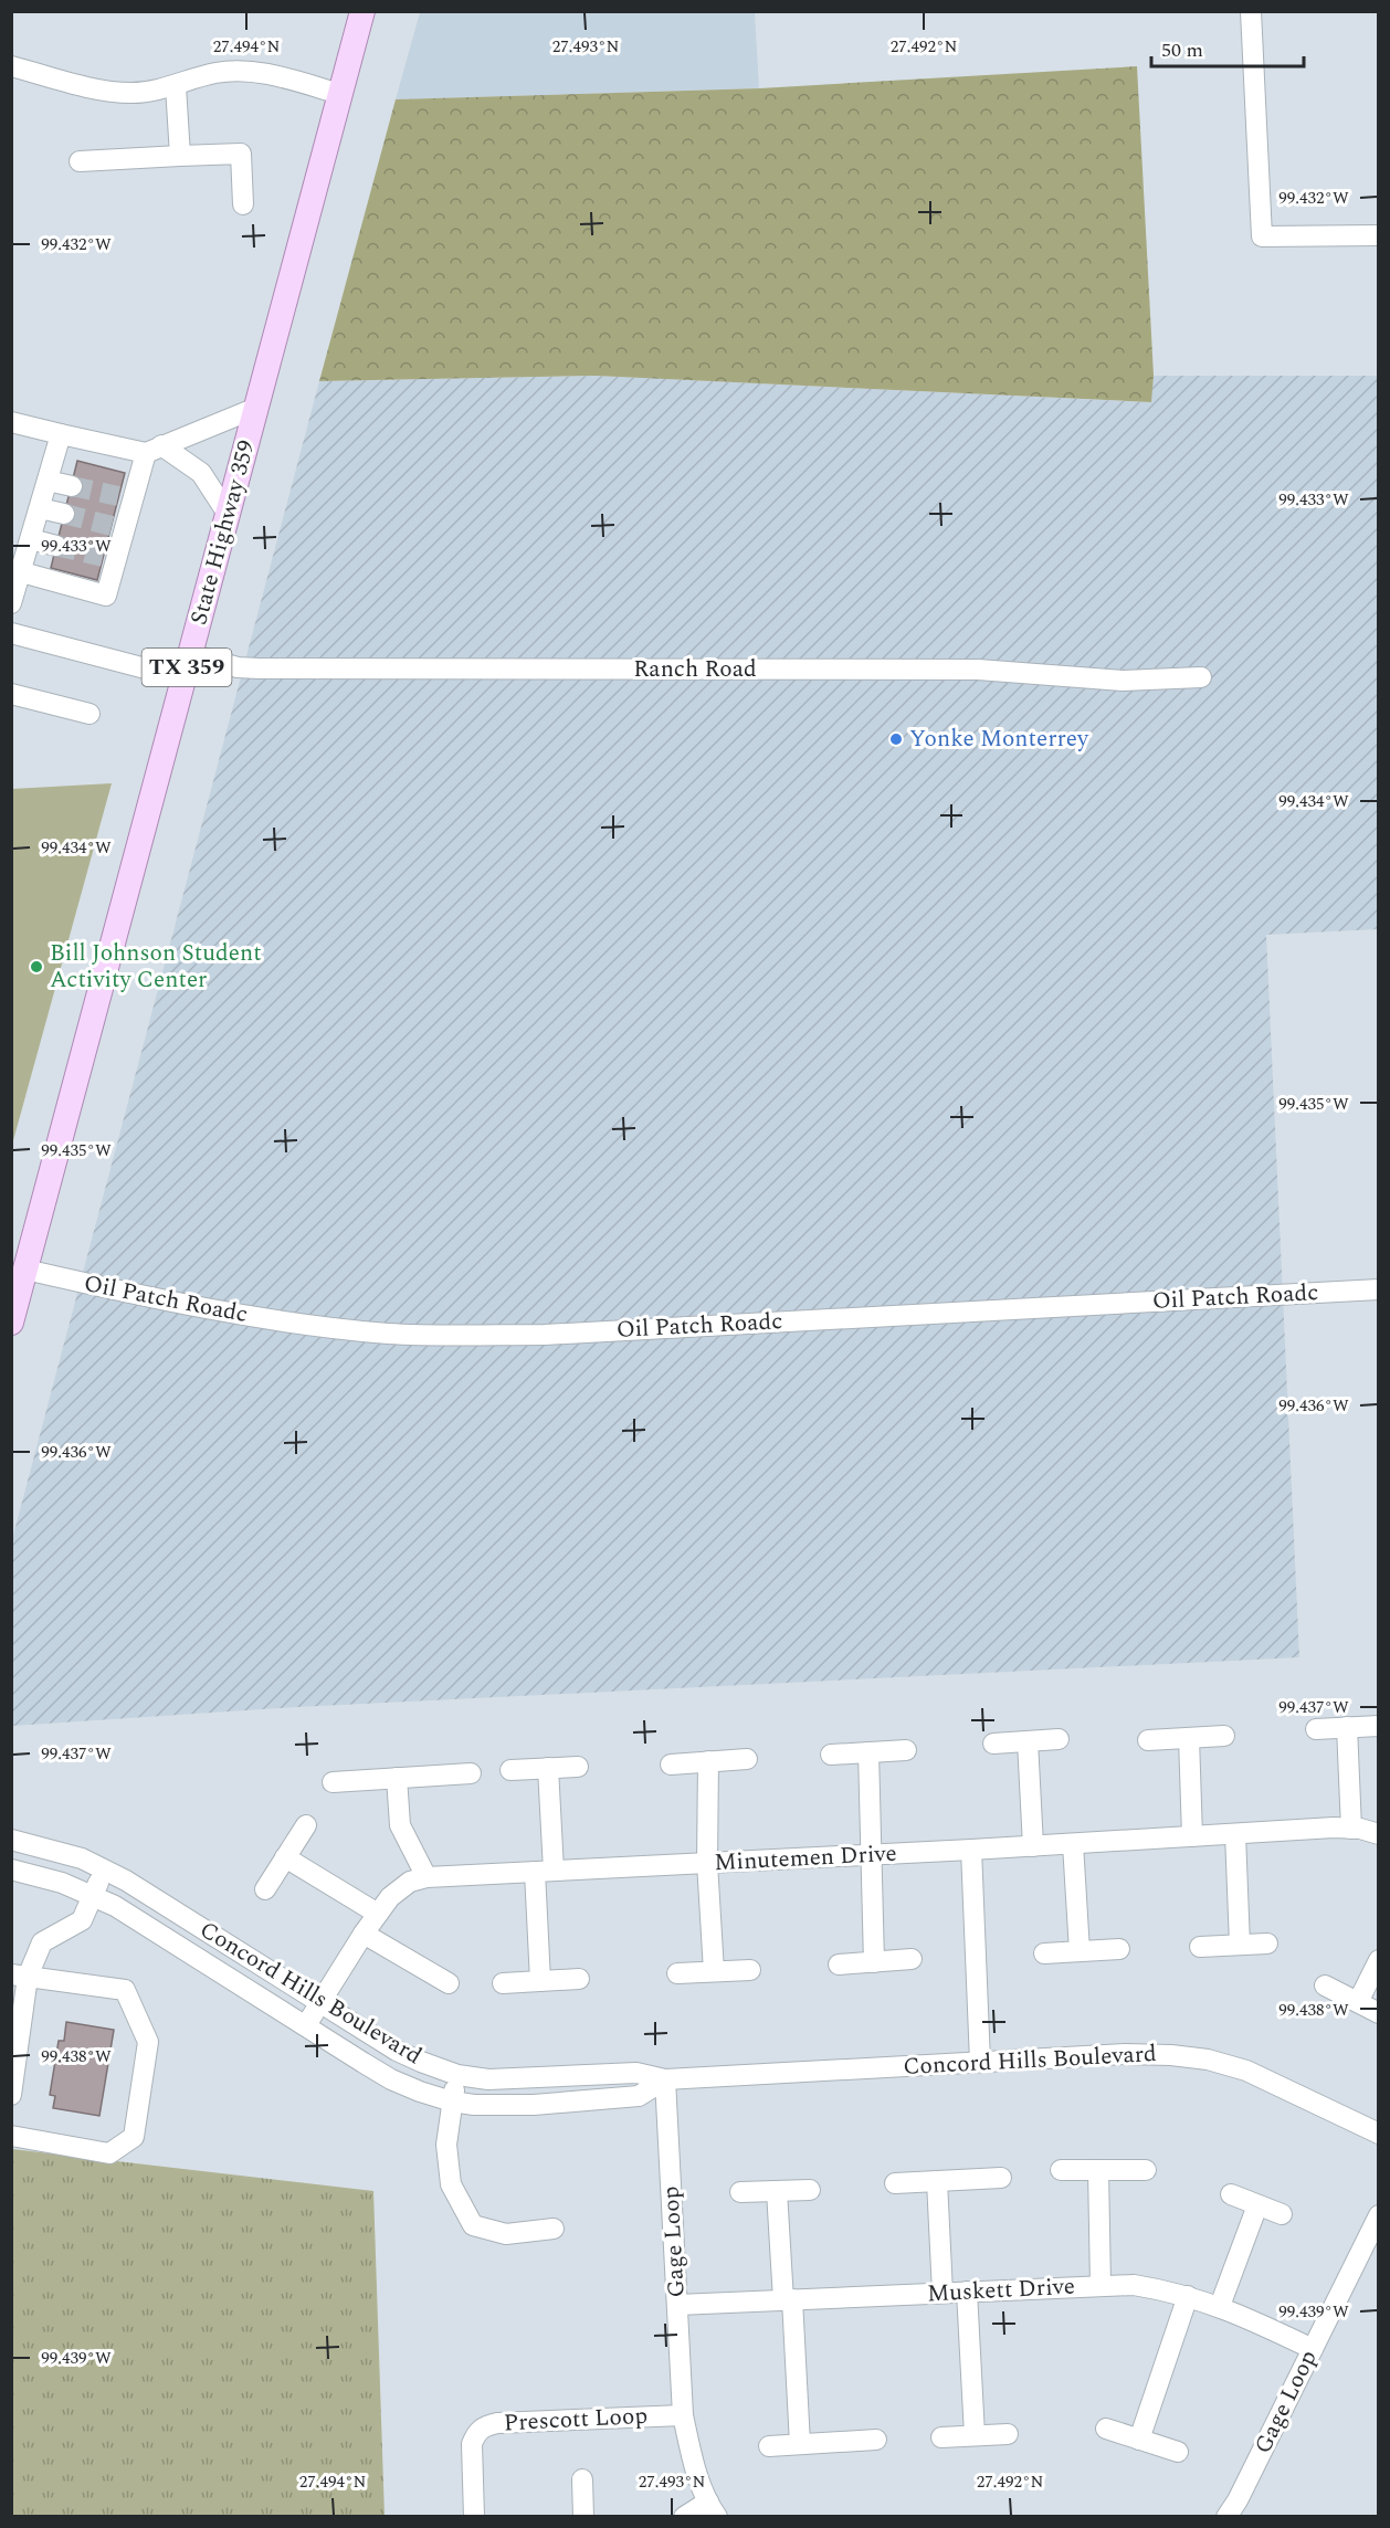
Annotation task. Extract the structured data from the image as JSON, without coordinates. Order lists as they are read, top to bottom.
{
  "streets": {
    "main road": ["State Highway 359", "TX 359"],
    "street": [
      "Ranch Road",
      "Oil Patch Roadc",
      "Minutemen Drive",
      "Concord Hills Boulevard",
      "Gage Loop",
      "Muskett Drive",
      "Prescott Loop"
    ]
  },
  "crossings": [
    ["State Highway 359", "Ranch Road"],
    ["State Highway 359", "Oil Patch Roadc"],
    ["Minutemen Drive", "Concord Hills Boulevard"],
    ["Concord Hills Boulevard", "Gage Loop"],
    ["Gage Loop", "Muskett Drive"],
    ["Gage Loop", "Prescott Loop"]
  ],
  "places": ["Yonke Monterrey", "Bill Johnson Student Activity Center"],
  "scale_bar": "50 m",
  "coordinates": [
    "27.494°N",
    "27.493°N",
    "27.492°N",
    "99.432°W",
    "99.433°W",
    "99.434°W",
    "99.435°W",
    "99.436°W",
    "99.437°W",
    "99.438°W",
    "99.439°W"
  ]
}
